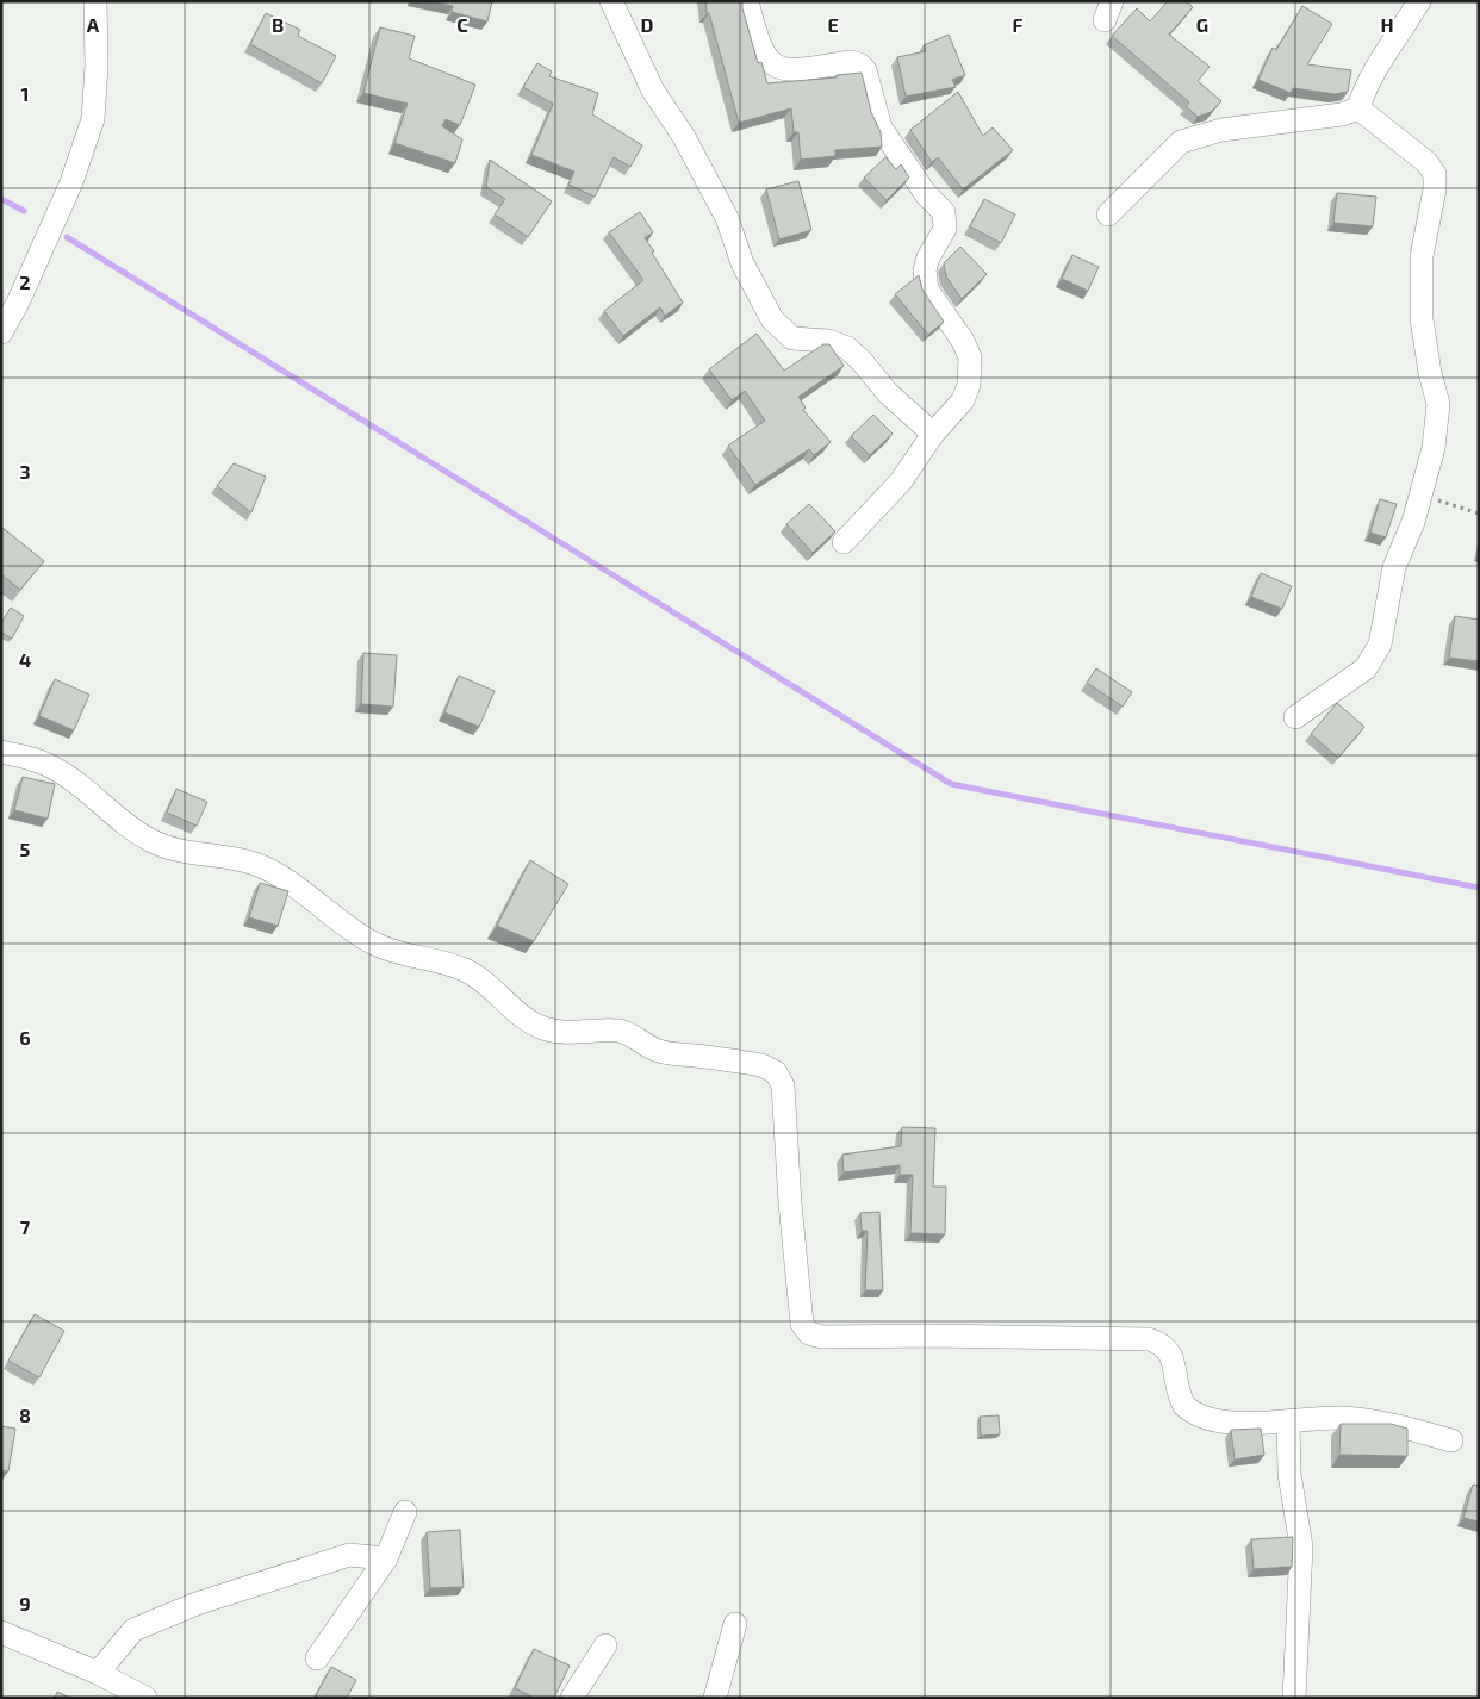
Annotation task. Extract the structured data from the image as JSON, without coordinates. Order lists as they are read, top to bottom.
{
  "grid": {
    "columns": [
      "A",
      "B",
      "C",
      "D",
      "E",
      "F",
      "G",
      "H"
    ],
    "rows": [
      "1",
      "2",
      "3",
      "4",
      "5",
      "6",
      "7",
      "8",
      "9"
    ]
  }
}
